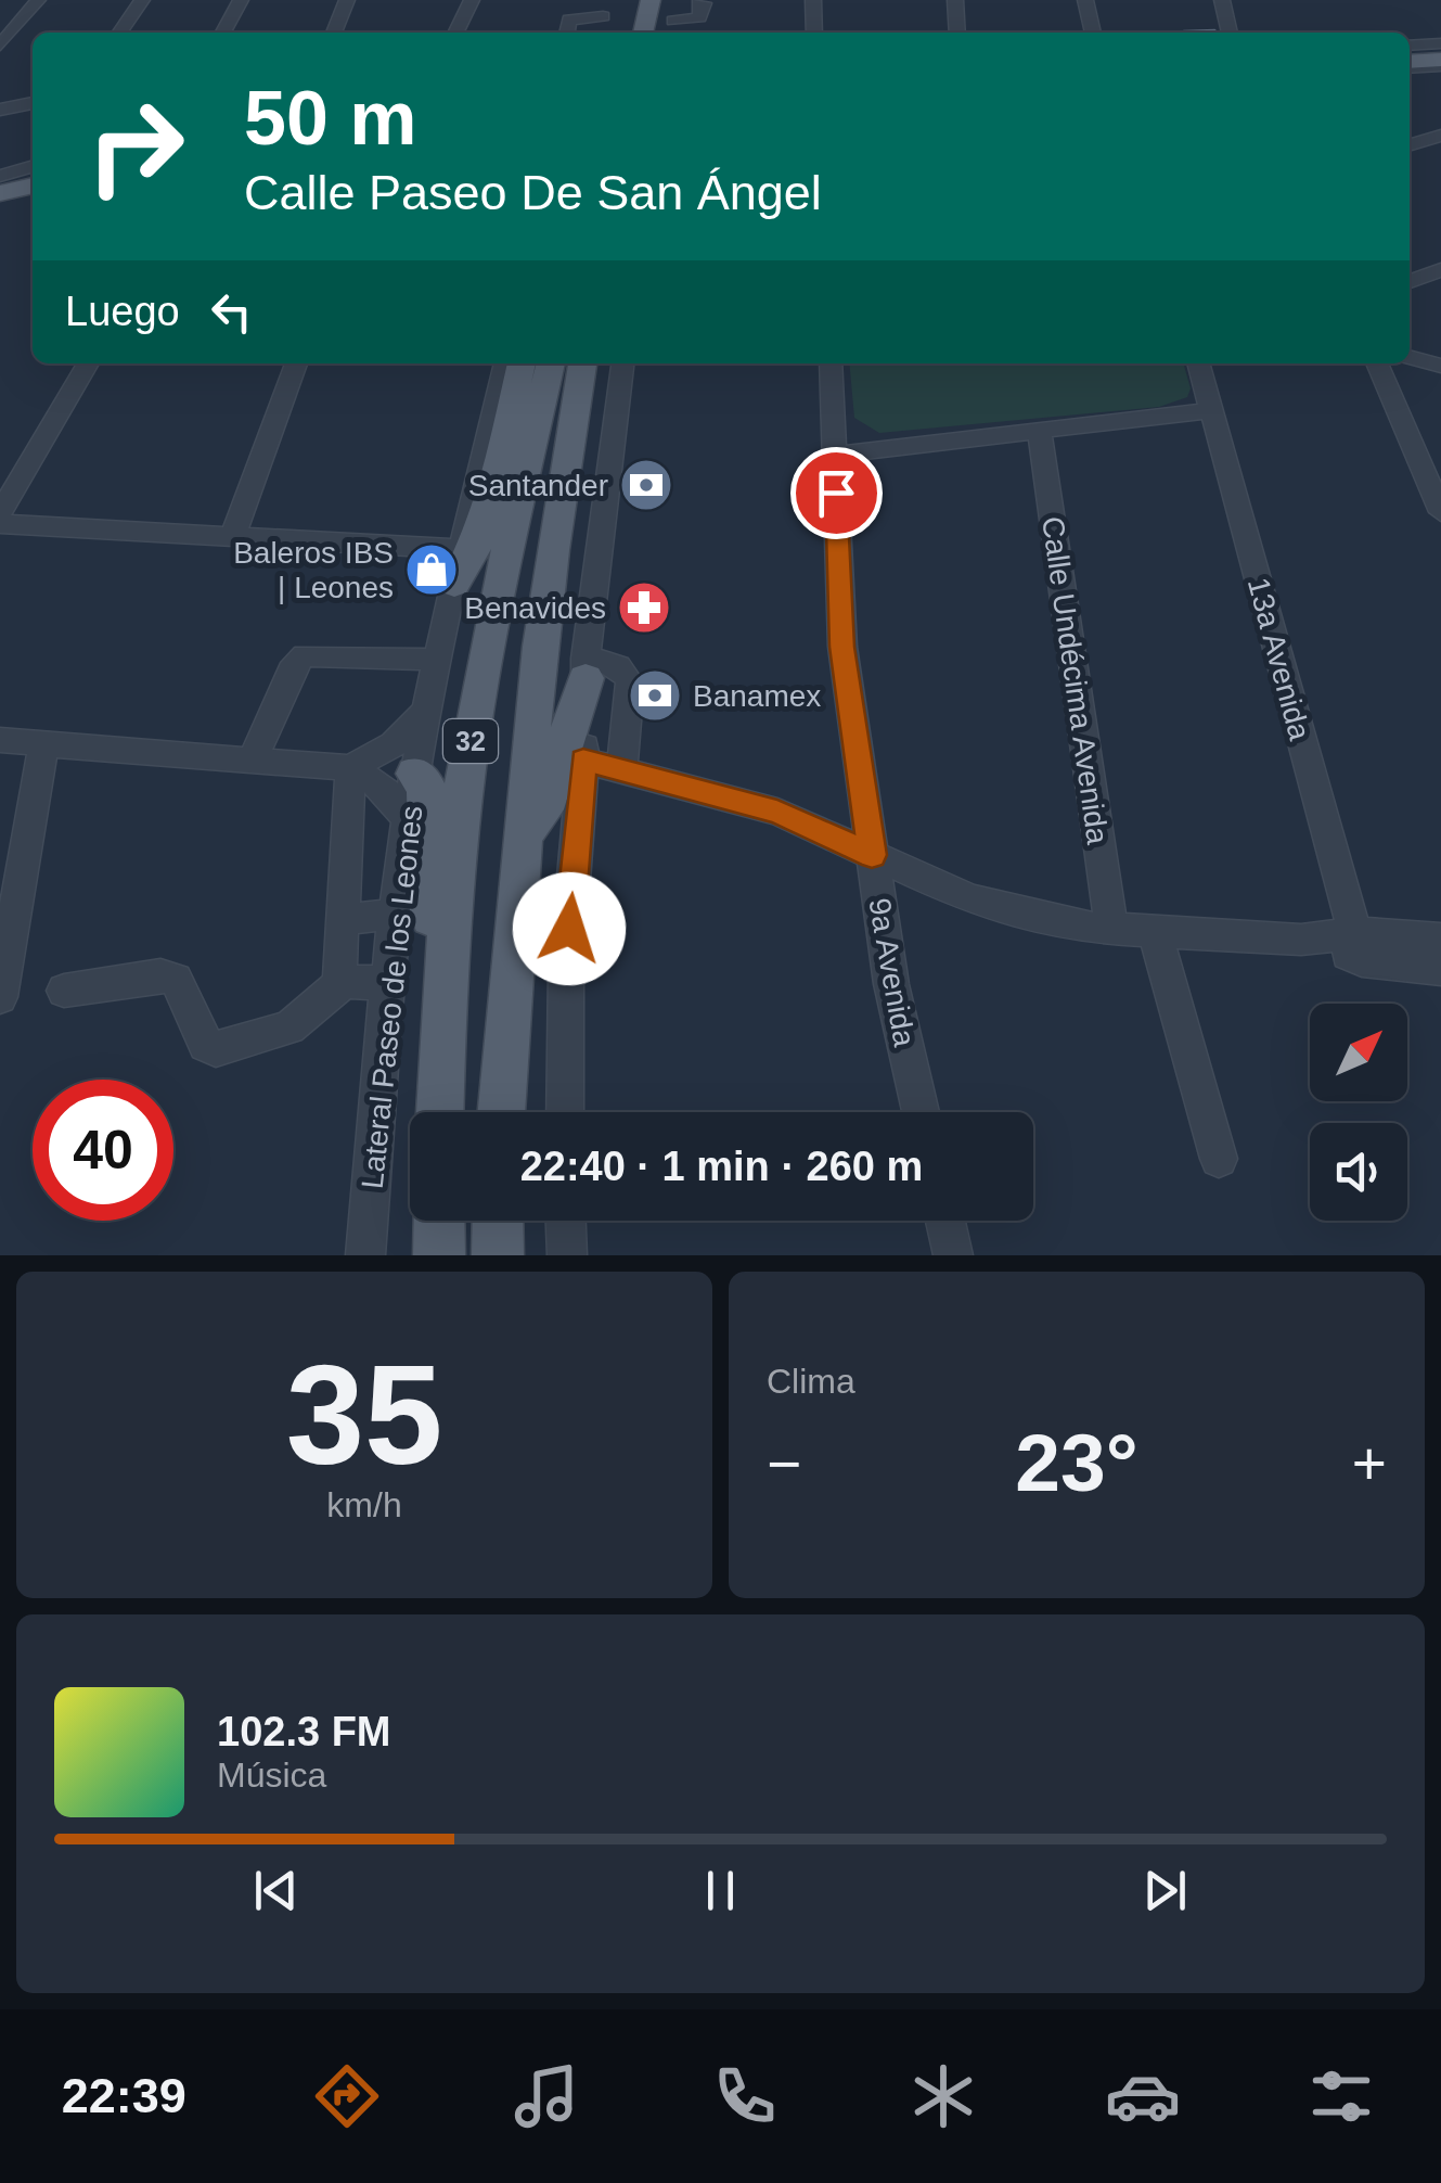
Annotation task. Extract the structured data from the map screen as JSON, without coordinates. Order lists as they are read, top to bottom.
{
  "streets": {
    "main road": ["32"],
    "street": [
      "13a Avenida",
      "Calle Undécima Avenida",
      "9a Avenida",
      "Lateral Paseo de los Leones"
    ]
  },
  "places": {
    "bank": ["Santander", "Banamex"],
    "shop": ["Baleros IBS | Leones"],
    "pharmacy": ["Benavides"]
  },
  "north": "top right",
  "page": {
    "turn": ["50 m", "Calle Paseo De San Ángel"],
    "then": "Luego",
    "limit": "40",
    "trip": "22:40 · 1 min · 260 m",
    "tile": [
      ["35", "km/h"],
      "Clima"
    ],
    "heat": ["−", "23°", "+"],
    "song": ["102.3 FM", "Música"],
    "tabs": "22:39"
  }
}
